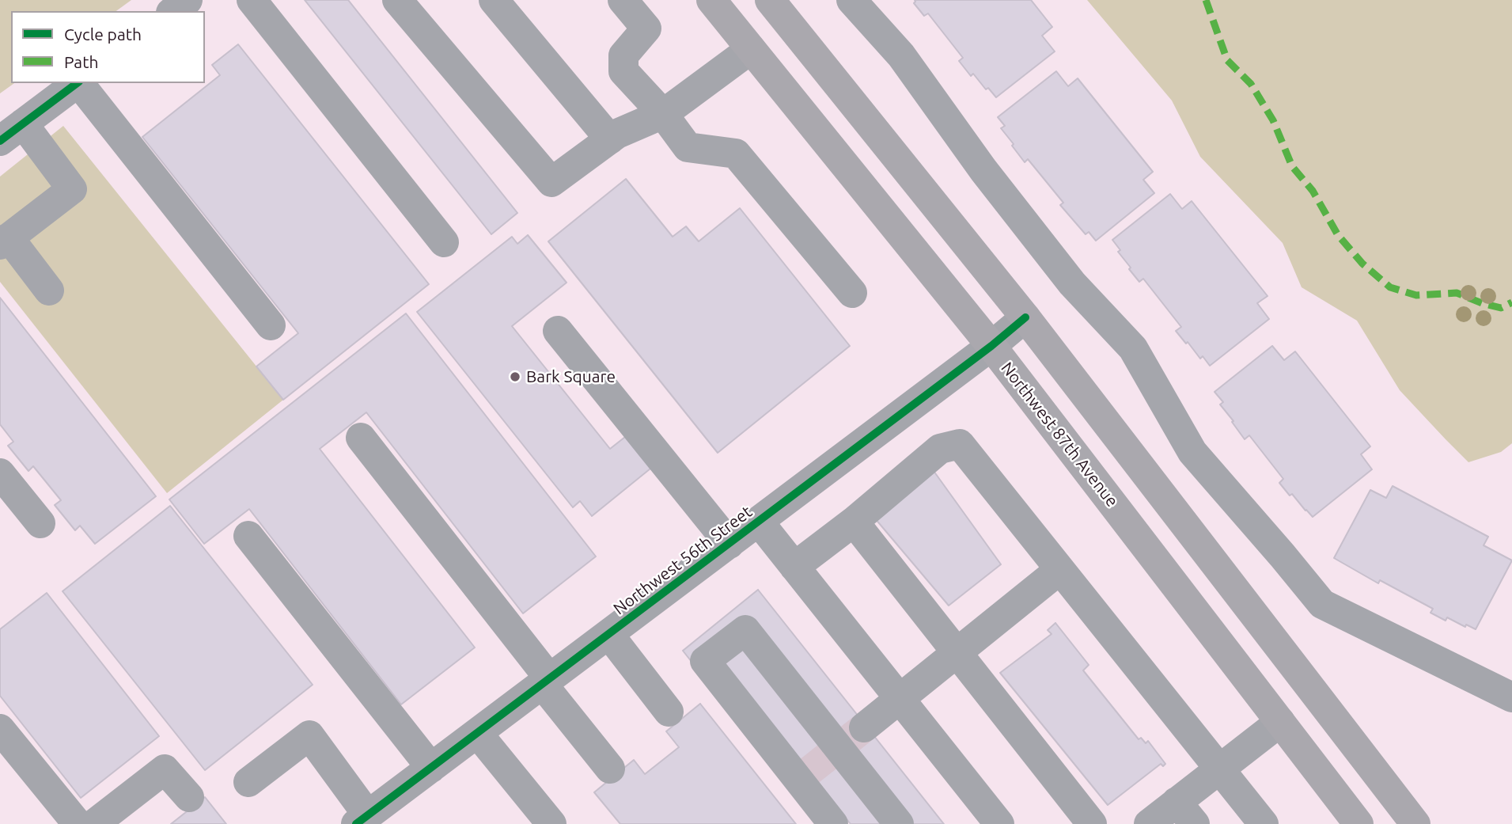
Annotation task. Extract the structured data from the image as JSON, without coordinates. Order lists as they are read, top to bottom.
{
  "streets": {
    "main road": ["Northwest 87th Avenue"],
    "street": ["Northwest 56th Street"]
  },
  "crossings": [
    ["Northwest 87th Avenue", "Northwest 56th Street"]
  ],
  "places": ["Bark Square"],
  "legend": ["Cycle path", "Path"]
}
